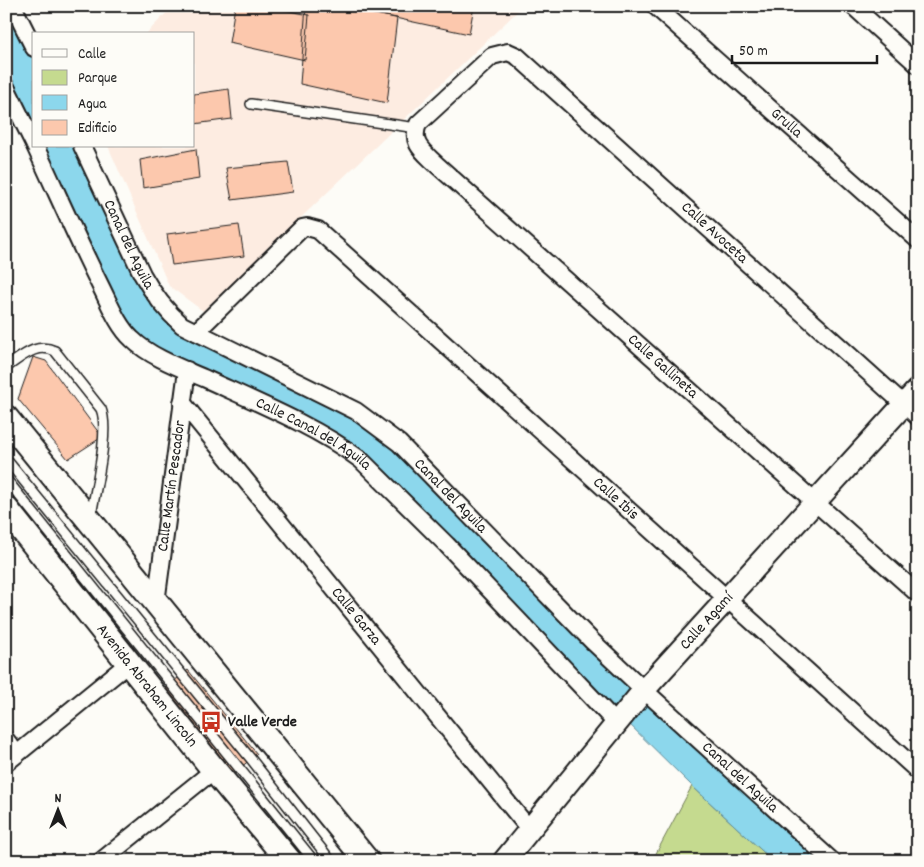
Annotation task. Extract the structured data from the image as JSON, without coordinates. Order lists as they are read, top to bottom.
{
  "streets": {
    "main road": ["Avenida Abraham Lincoln"],
    "street": [
      "Grulla",
      "Calle Avoceta",
      "Canal del Aguila",
      "Calle Gallineta",
      "Calle Canal del Águila",
      "Calle Martín Pescador",
      "Calle Ibis",
      "Calle Garza",
      "Calle Agamí"
    ]
  },
  "crossings": [
    ["Calle Avoceta", "Calle Gallineta"],
    ["Calle Avoceta", "Calle Agamí"],
    ["Canal del Aguila", "Calle Ibis"],
    ["Canal del Aguila", "Calle Agamí"],
    ["Calle Gallineta", "Calle Agamí"],
    ["Calle Canal del Águila", "Calle Martín Pescador"],
    ["Calle Canal del Águila", "Calle Agamí"],
    ["Calle Martín Pescador", "Calle Garza"],
    ["Calle Ibis", "Calle Agamí"],
    ["Calle Garza", "Calle Agamí"]
  ],
  "places": {
    "bus stop": ["Valle Verde"]
  },
  "legend": [
    "Calle",
    "Parque",
    "Agua",
    "Edificio"
  ],
  "scale_bar": "50 m",
  "north": "top"
}
